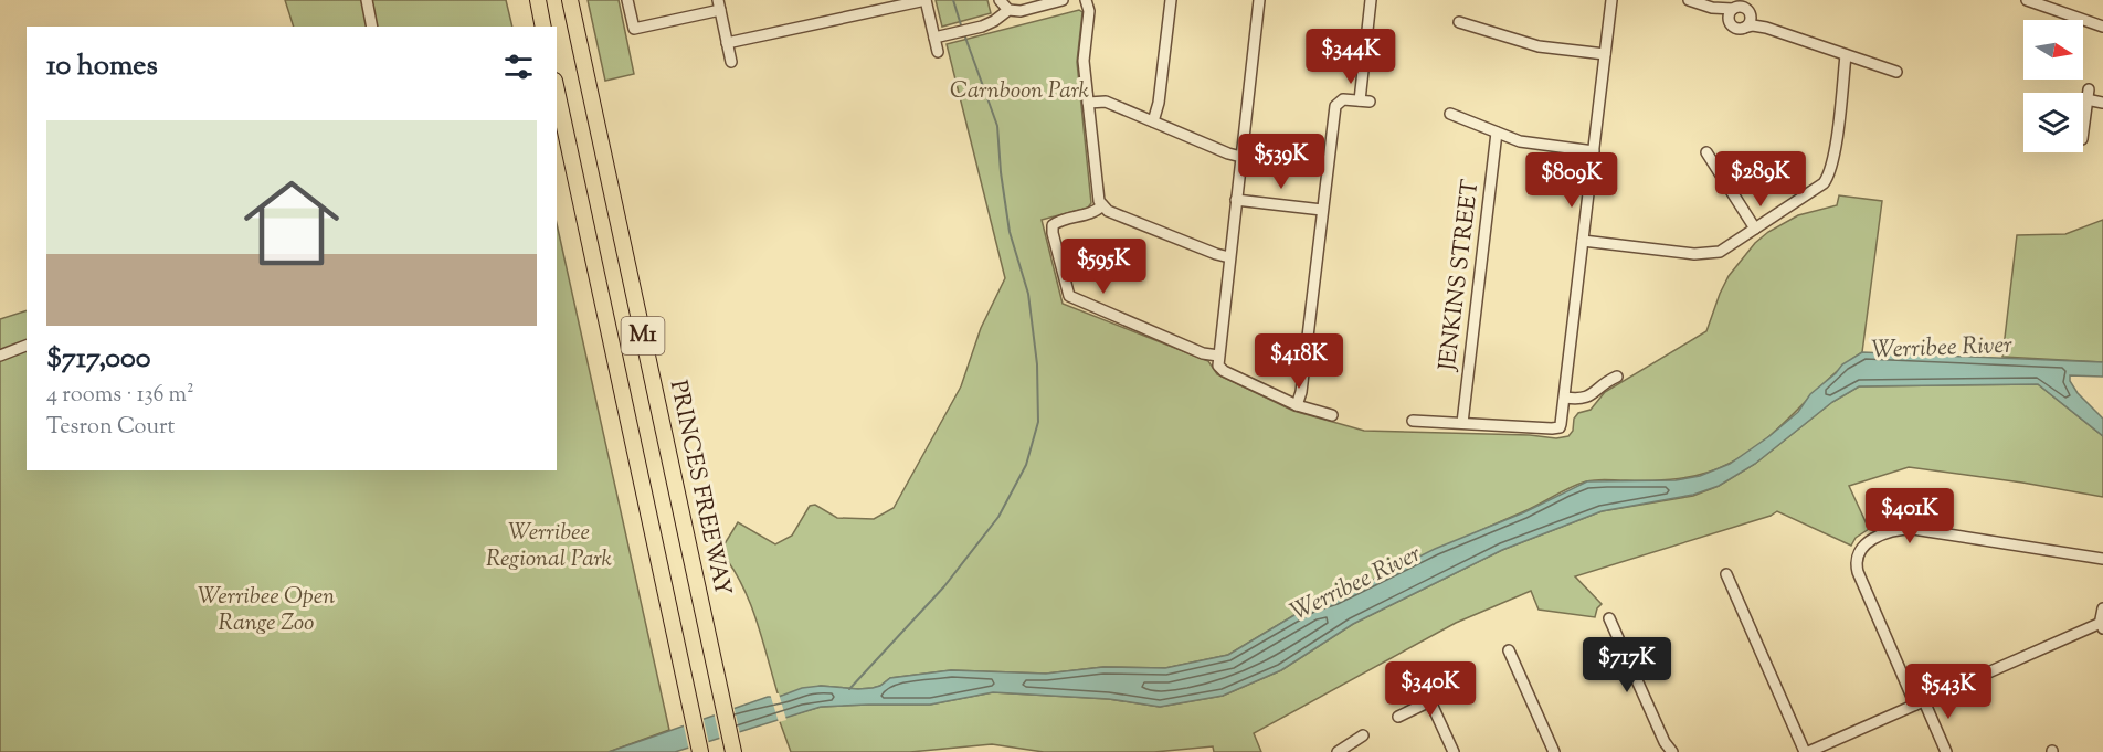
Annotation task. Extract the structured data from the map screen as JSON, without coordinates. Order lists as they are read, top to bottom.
{
  "streets": {
    "highway": ["M1", "PRINCES FREEWAY"],
    "street": ["JENKINS STREET"]
  },
  "water": ["Werribee River"],
  "parks": ["Carnboon Park", "Werribee Regional Park", "Werribee Open Range Zoo"],
  "north": "right",
  "page": {
    "heading": "10 homes",
    "price": [
      "$344K",
      "$539K",
      "$289K",
      "$809K",
      "$595K",
      "$418K",
      "$401K",
      "$717K",
      "$340K",
      "$543K"
    ],
    "list": [
      {
        "name": "$717,000",
        "note": "4 rooms · 136 m² · Tesron Court"
      }
    ]
  }
}
